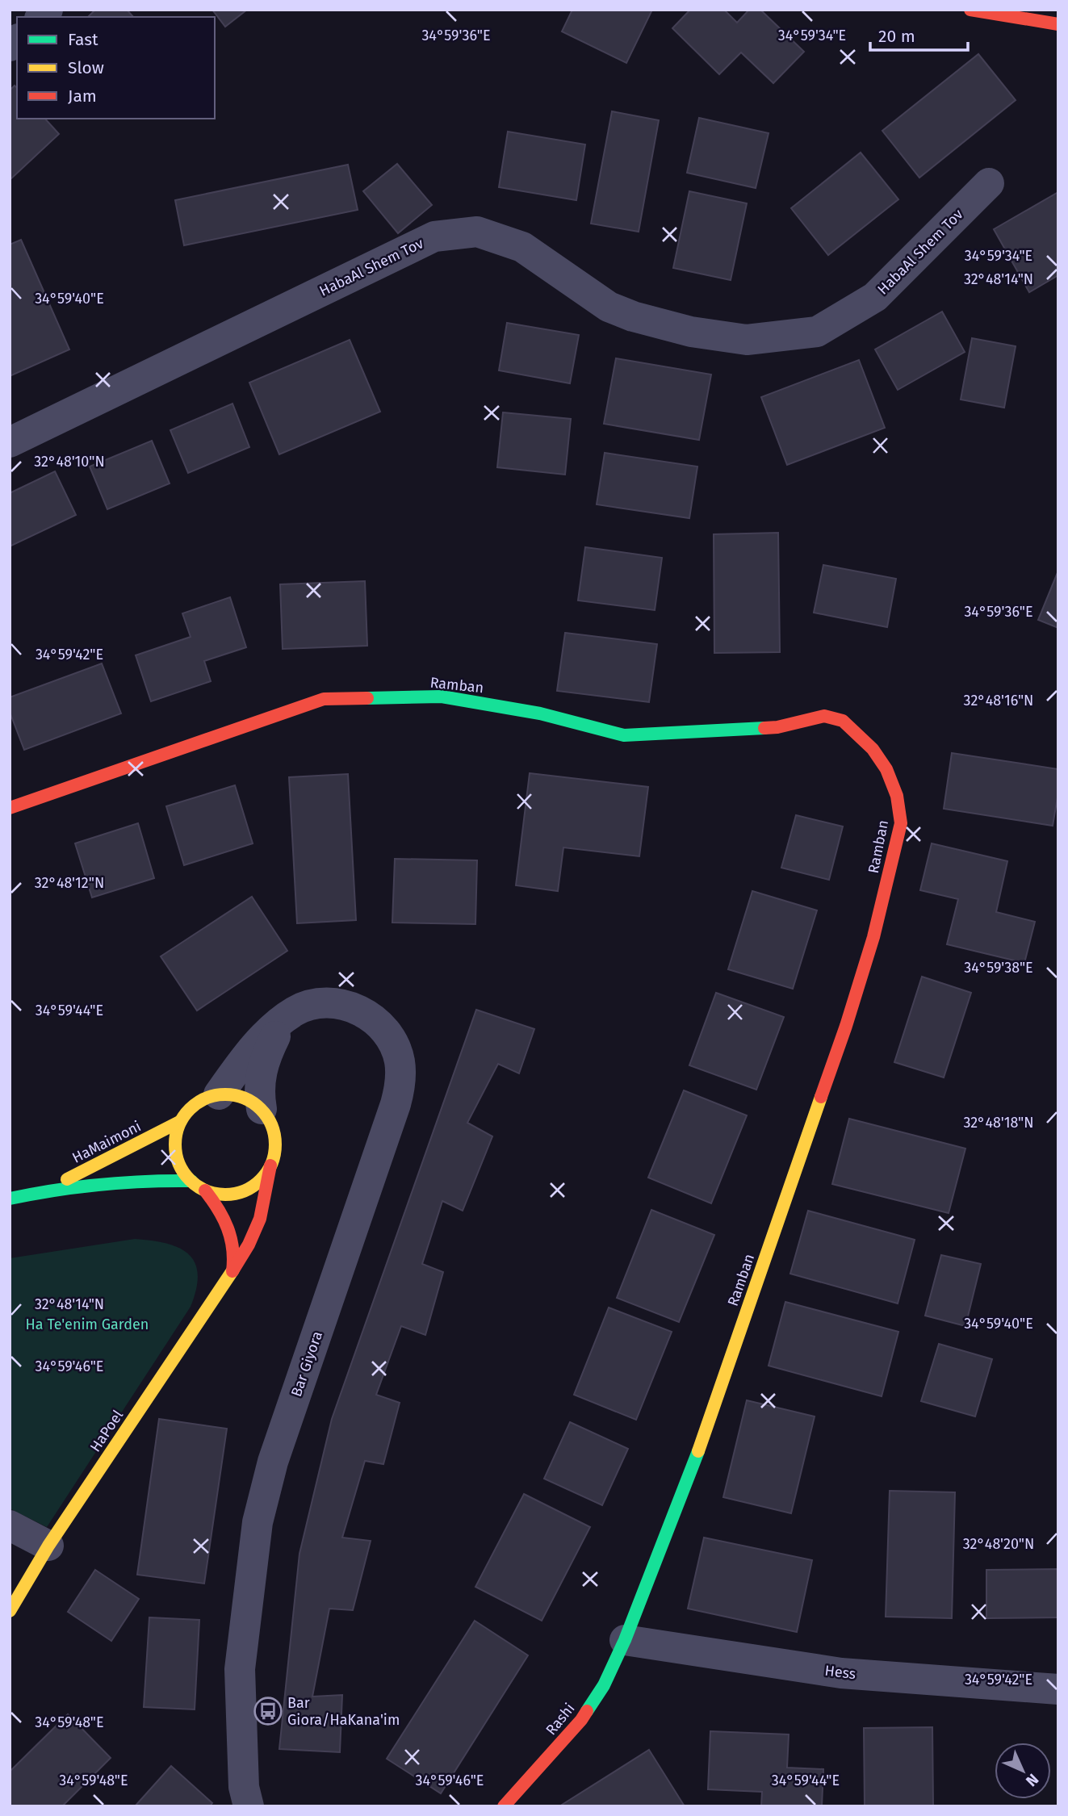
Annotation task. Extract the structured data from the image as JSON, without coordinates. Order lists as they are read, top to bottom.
{
  "streets": {
    "street": [
      "HabaAl Shem Tov",
      "Ramban",
      "HaMaimoni",
      "Bar Giyora",
      "HaPoel",
      "Hess",
      "Rashi"
    ]
  },
  "crossings": [
    ["Ramban", "Hess"],
    ["Ramban", "Rashi"],
    ["HaMaimoni", "Bar Giyora"],
    ["HaMaimoni", "HaPoel"],
    ["Bar Giyora", "HaPoel"],
    ["Hess", "Rashi"]
  ],
  "parks": ["Ha Te'enim Garden"],
  "places": {
    "bus stop": ["Bar Giora/HaKana'im"]
  },
  "legend": ["Fast", "Slow", "Jam"],
  "scale_bar": "20 m",
  "north": "bottom right",
  "coordinates": [
    "34°59'36\"E",
    "34°59'34\"E",
    "32°48'14\"N",
    "34°59'40\"E",
    "32°48'10\"N",
    "34°59'42\"E",
    "32°48'16\"N",
    "32°48'12\"N",
    "34°59'38\"E",
    "34°59'44\"E",
    "32°48'18\"N",
    "34°59'46\"E",
    "32°48'20\"N",
    "34°59'48\"E"
  ]
}
